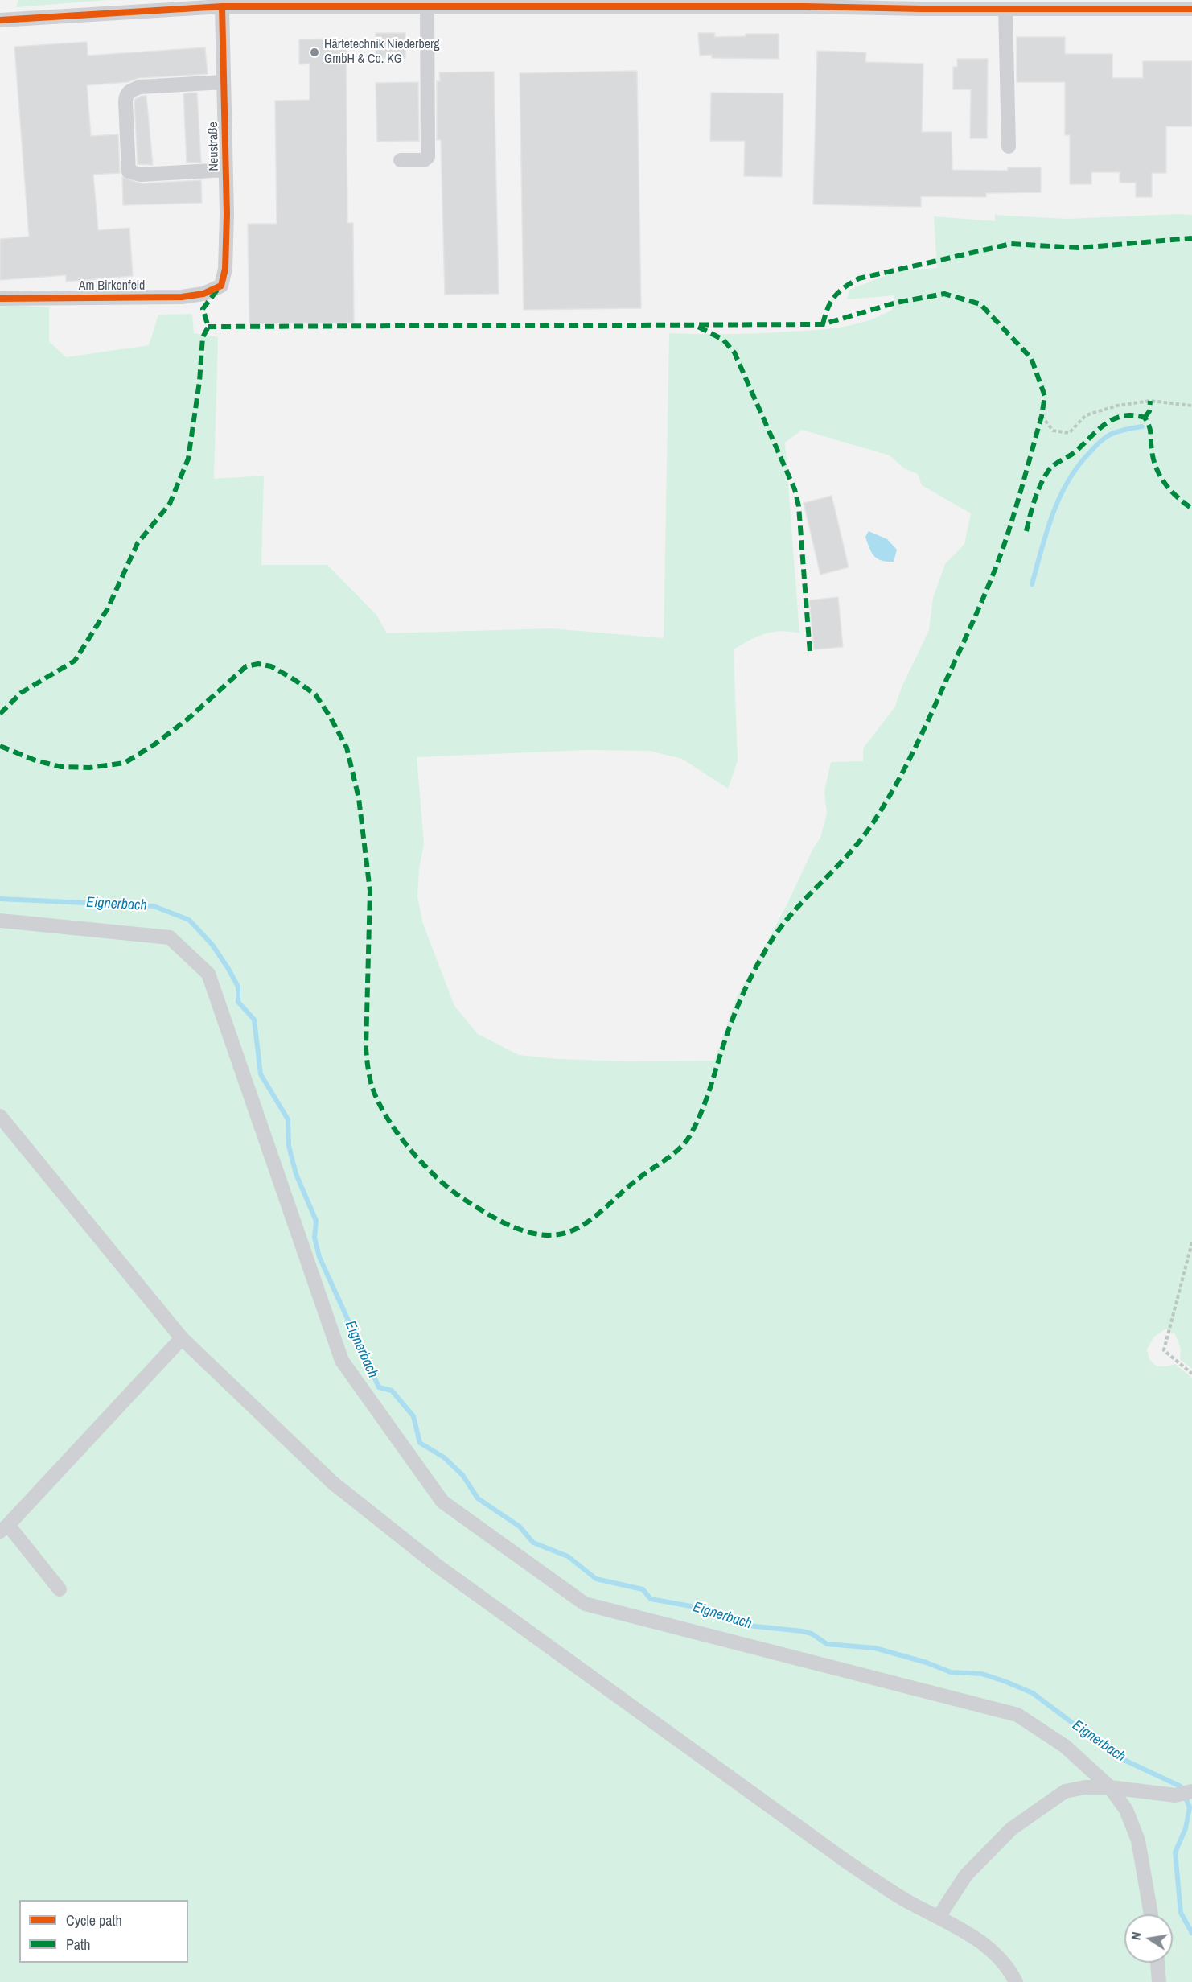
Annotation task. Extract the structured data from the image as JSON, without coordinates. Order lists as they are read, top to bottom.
{
  "streets": {
    "street": ["Neustraße", "Am Birkenfeld"]
  },
  "crossings": [
    ["Neustraße", "Am Birkenfeld"]
  ],
  "water": ["Eignerbach"],
  "places": ["Härtetechnik Niederberg GmbH & Co. KG"],
  "legend": ["Cycle path", "Path"],
  "north": "left"
}
